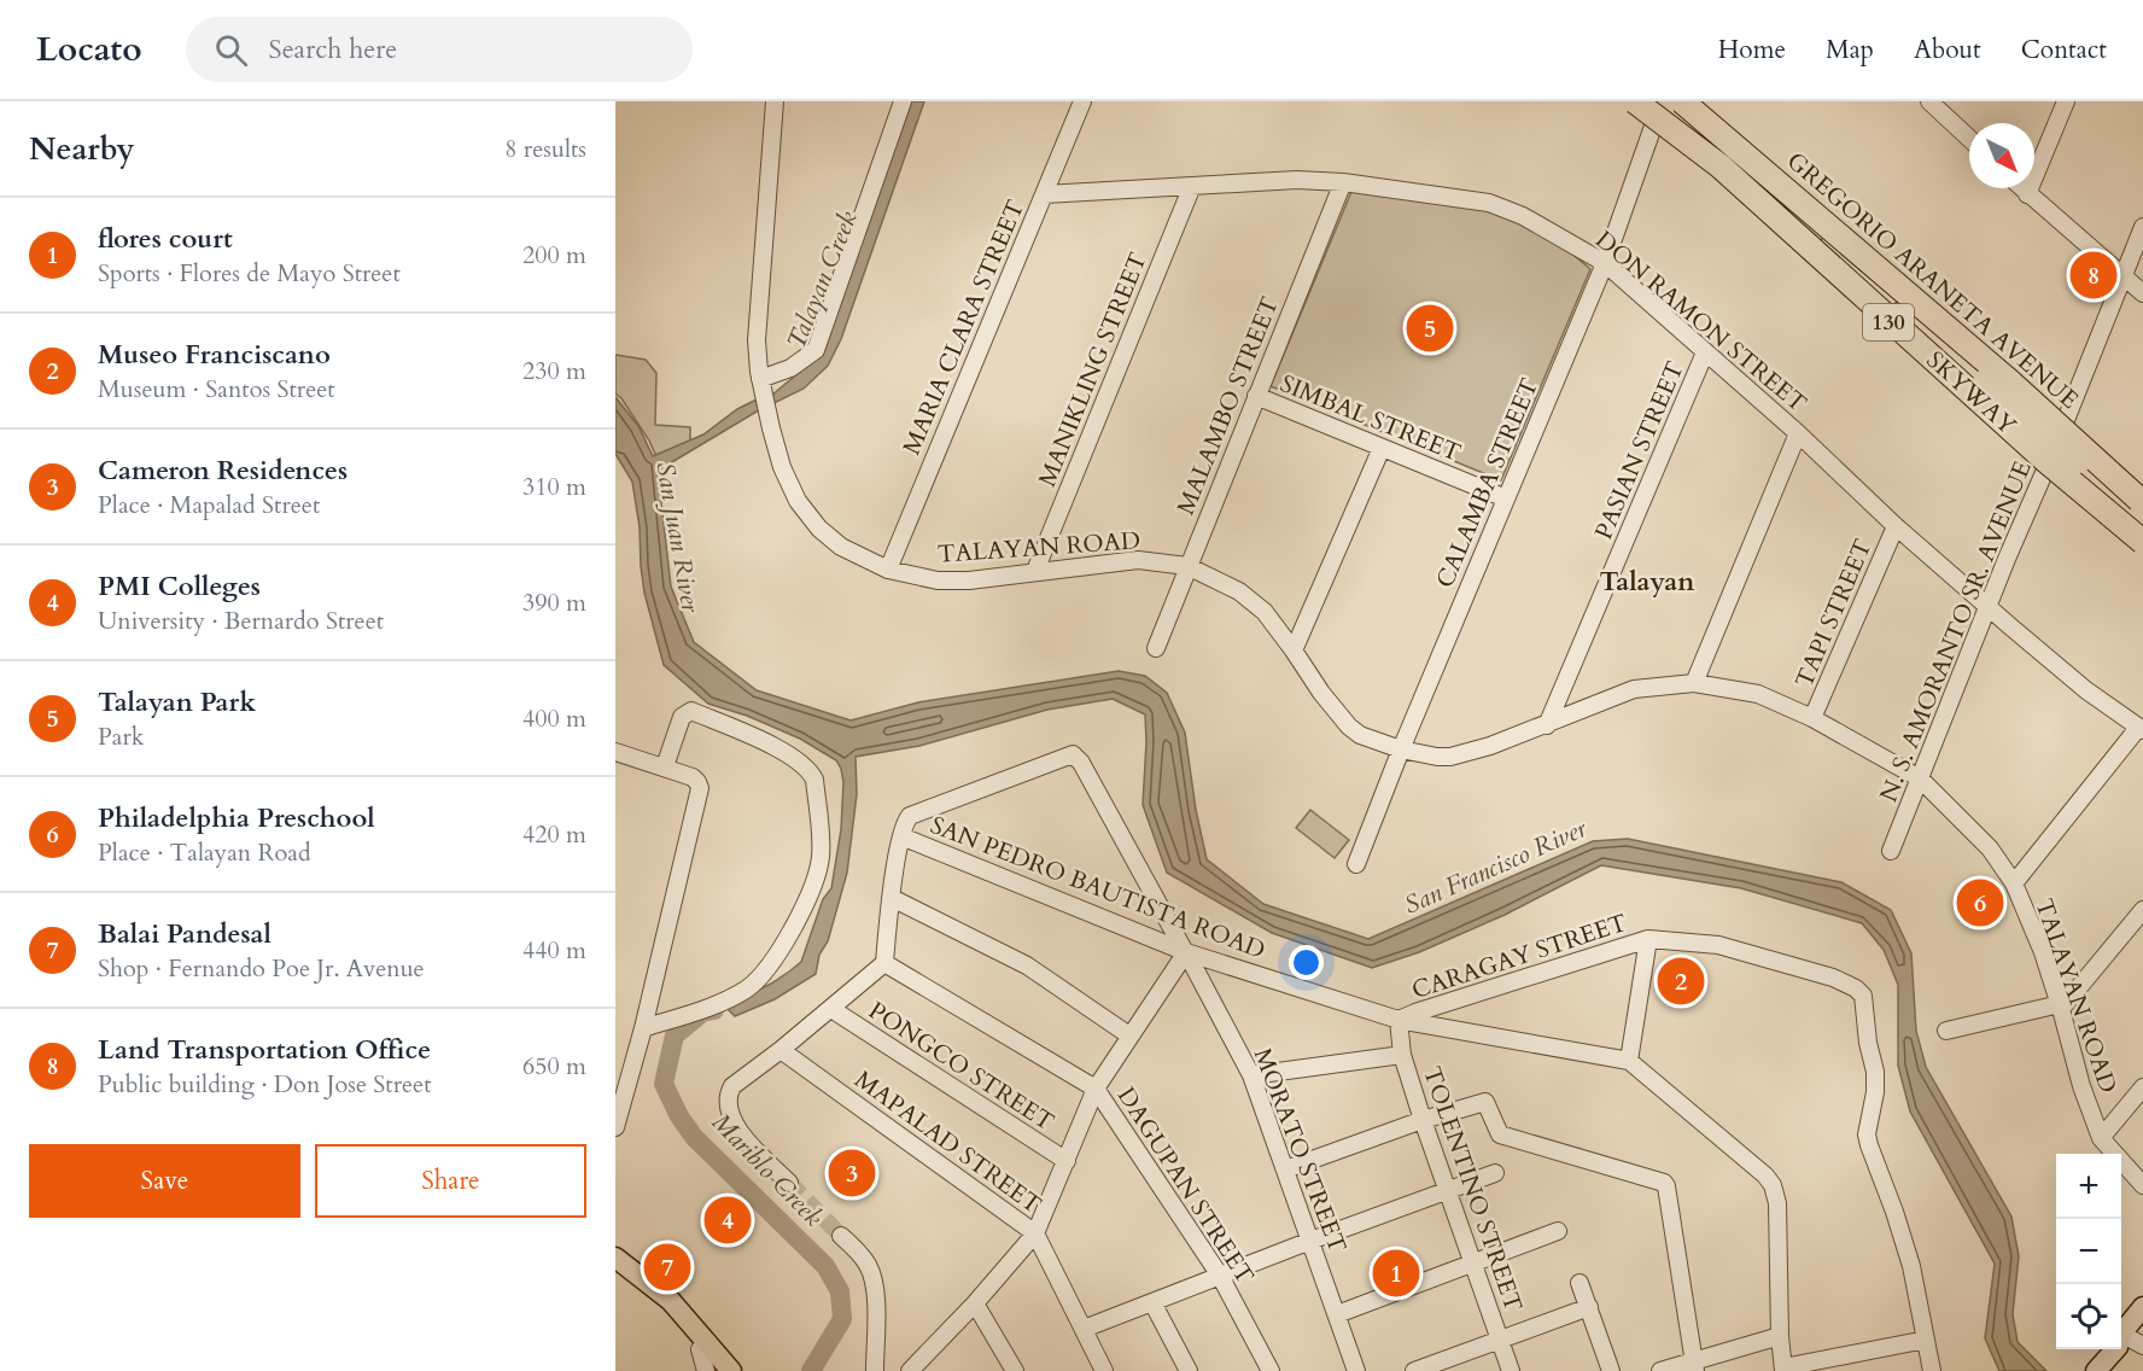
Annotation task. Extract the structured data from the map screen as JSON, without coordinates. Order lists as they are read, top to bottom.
{
  "streets": {
    "highway": ["SKYWAY"],
    "main road": ["GREGORIO ARANETA AVENUE", "130"],
    "street": [
      "DON RAMON STREET",
      "MARIA CLARA STREET",
      "MANIKLING STREET",
      "MALAMBO STREET",
      "SIMBAL STREET",
      "PASIAN STREET",
      "CALAMBA STREET",
      "TALAYAN ROAD",
      "TAPI STREET",
      "N. S. AMORANTO SR. AVENUE",
      "SAN PEDRO BAUTISTA ROAD",
      "CARAGAY STREET",
      "PONGCO STREET",
      "MAPALAD STREET",
      "MORATO STREET",
      "DAGUPAN STREET",
      "TOLENTINO STREET"
    ]
  },
  "crossings": [
    ["GREGORIO ARANETA AVENUE", "SKYWAY"],
    ["GREGORIO ARANETA AVENUE", "N. S. AMORANTO SR. AVENUE"],
    ["DON RAMON STREET", "MARIA CLARA STREET"],
    ["DON RAMON STREET", "MANIKLING STREET"],
    ["DON RAMON STREET", "MALAMBO STREET"],
    ["DON RAMON STREET", "PASIAN STREET"],
    ["DON RAMON STREET", "CALAMBA STREET"],
    ["DON RAMON STREET", "TAPI STREET"],
    ["DON RAMON STREET", "N. S. AMORANTO SR. AVENUE"],
    ["130", "SKYWAY"],
    ["130", "CALAMBA STREET"],
    ["130", "N. S. AMORANTO SR. AVENUE"],
    ["MARIA CLARA STREET", "TALAYAN ROAD"],
    ["MANIKLING STREET", "TALAYAN ROAD"],
    ["MALAMBO STREET", "SIMBAL STREET"],
    ["MALAMBO STREET", "TALAYAN ROAD"],
    ["SIMBAL STREET", "CALAMBA STREET"],
    ["PASIAN STREET", "TALAYAN ROAD"],
    ["CALAMBA STREET", "TALAYAN ROAD"],
    ["TALAYAN ROAD", "TAPI STREET"],
    ["TALAYAN ROAD", "N. S. AMORANTO SR. AVENUE"],
    ["SAN PEDRO BAUTISTA ROAD", "CARAGAY STREET"],
    ["SAN PEDRO BAUTISTA ROAD", "MORATO STREET"],
    ["SAN PEDRO BAUTISTA ROAD", "TOLENTINO STREET"],
    ["CARAGAY STREET", "TOLENTINO STREET"]
  ],
  "districts": ["Talayan"],
  "water": [
    "Talayan Creek",
    "San Juan River",
    "San Francisco River",
    "Mariblo Creek"
  ],
  "north": "bottom right",
  "page": {
    "header": "Locato",
    "search": "Search here",
    "nav": [
      "Home",
      "Map",
      "About",
      "Contact"
    ],
    "heading": ["Nearby", "8 results"],
    "list": [
      {
        "mark": "1",
        "name": "flores court",
        "note": "Sports · Flores de Mayo Street",
        "value": "200 m"
      },
      {
        "mark": "2",
        "name": "Museo Franciscano",
        "note": "Museum · Santos Street",
        "value": "230 m"
      },
      {
        "mark": "3",
        "name": "Cameron Residences",
        "note": "Place · Mapalad Street",
        "value": "310 m"
      },
      {
        "mark": "4",
        "name": "PMI Colleges",
        "note": "University · Bernardo Street",
        "value": "390 m"
      },
      {
        "mark": "5",
        "name": "Talayan Park",
        "note": "Park",
        "value": "400 m"
      },
      {
        "mark": "6",
        "name": "Philadelphia Preschool",
        "note": "Place · Talayan Road",
        "value": "420 m"
      },
      {
        "mark": "7",
        "name": "Balai Pandesal",
        "note": "Shop · Fernando Poe Jr. Avenue",
        "value": "440 m"
      },
      {
        "mark": "8",
        "name": "Land Transportation Office",
        "note": "Public building · Don Jose Street",
        "value": "650 m"
      }
    ],
    "pins": [
      "8",
      "5",
      "6",
      "2",
      "3",
      "4",
      "7",
      "1"
    ],
    "buttons": ["Save", "Share"],
    "map_buttons": ["+", "−"]
  }
}
